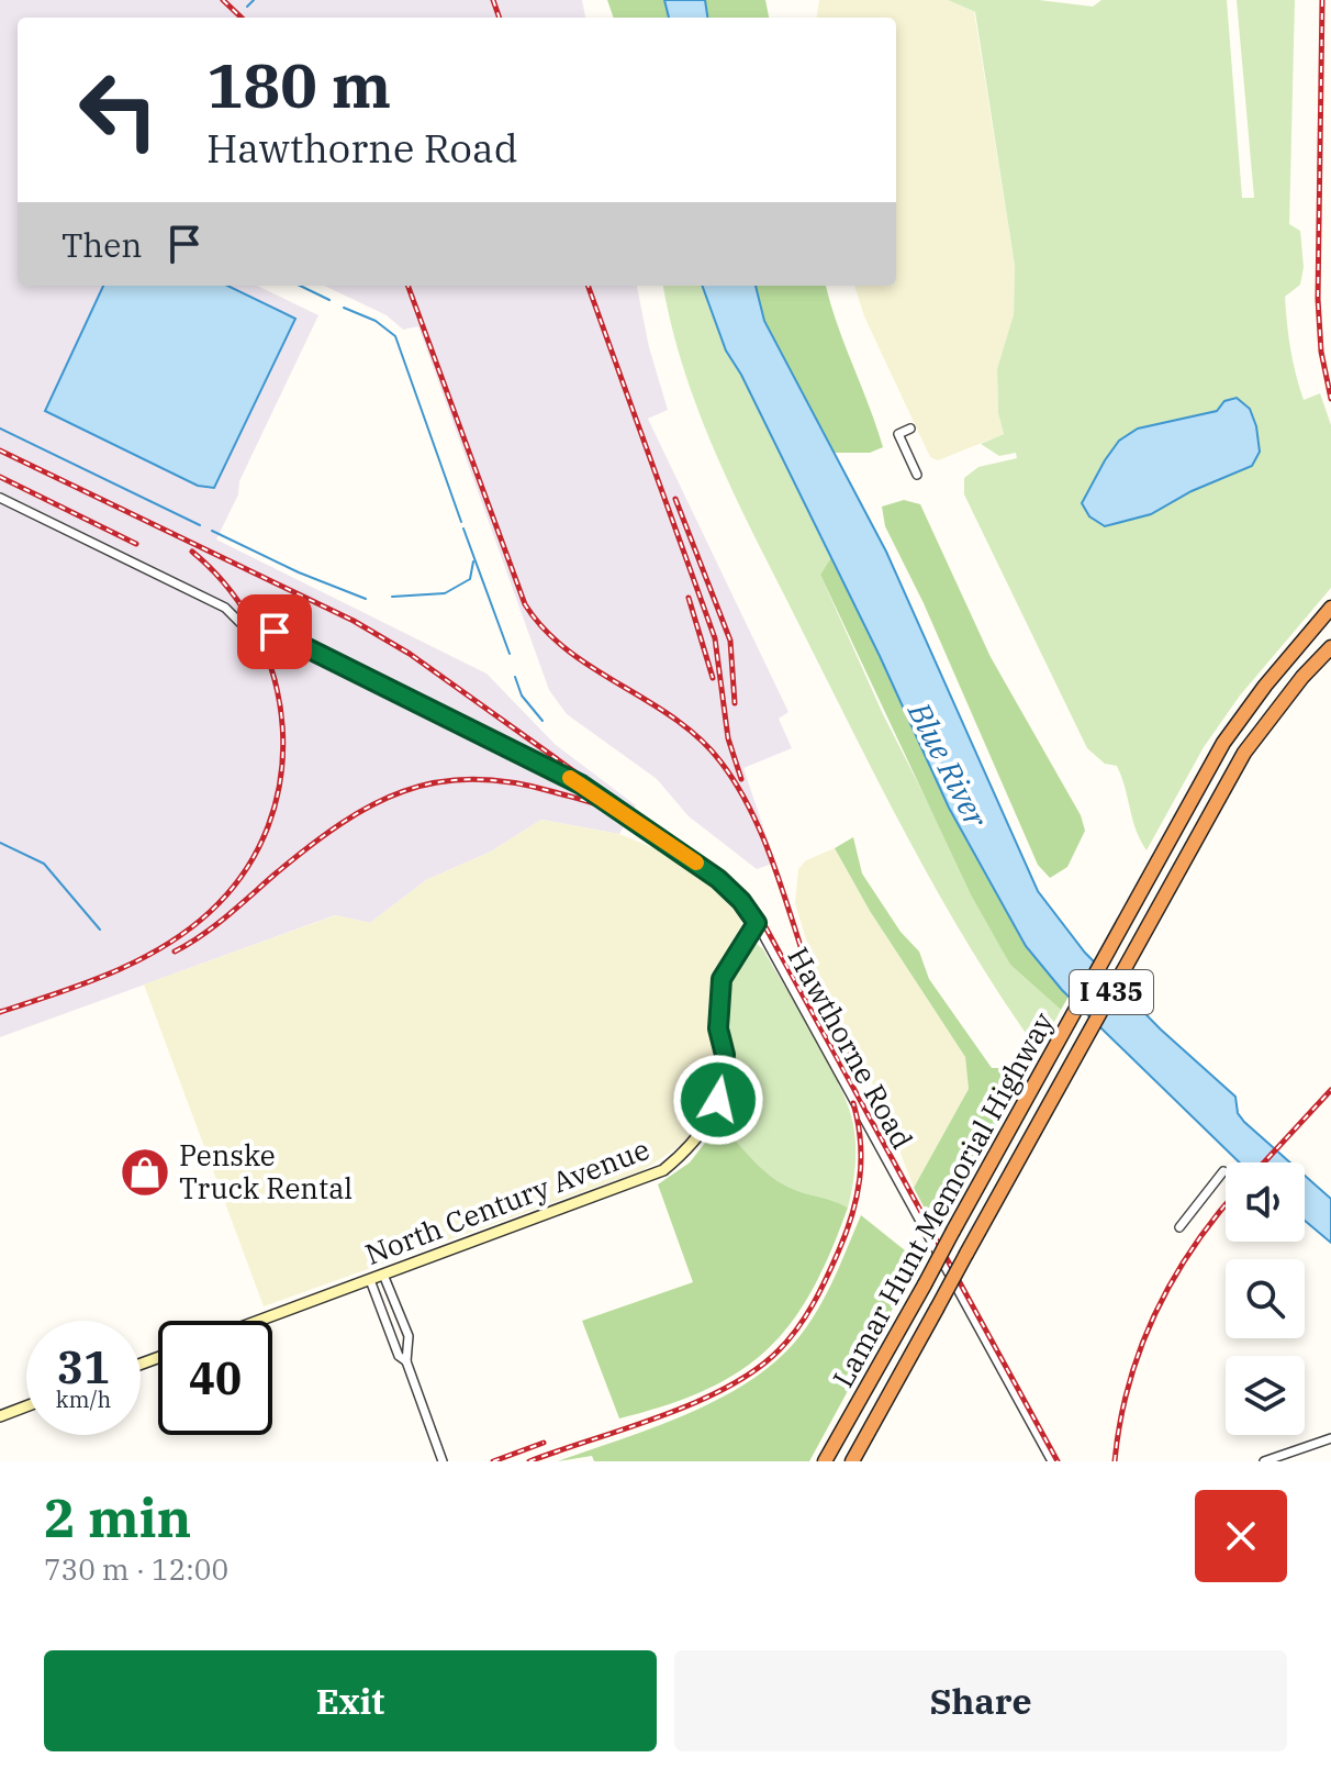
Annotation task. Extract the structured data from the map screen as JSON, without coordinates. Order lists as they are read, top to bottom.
{
  "streets": {
    "highway": ["I 435", "Lamar Hunt Memorial Highway"],
    "street": ["Hawthorne Road", "North Century Avenue"]
  },
  "crossings": [
    ["Hawthorne Road", "North Century Avenue"]
  ],
  "water": ["Blue River"],
  "places": {
    "shop": ["Penske Truck Rental"]
  },
  "page": {
    "turn": ["180 m", "Hawthorne Road"],
    "then": "Then",
    "speed": "31 km/h",
    "limit": "40",
    "heading": ["2 min", "730 m · 12:00"],
    "buttons": ["Exit", "Share"]
  }
}
